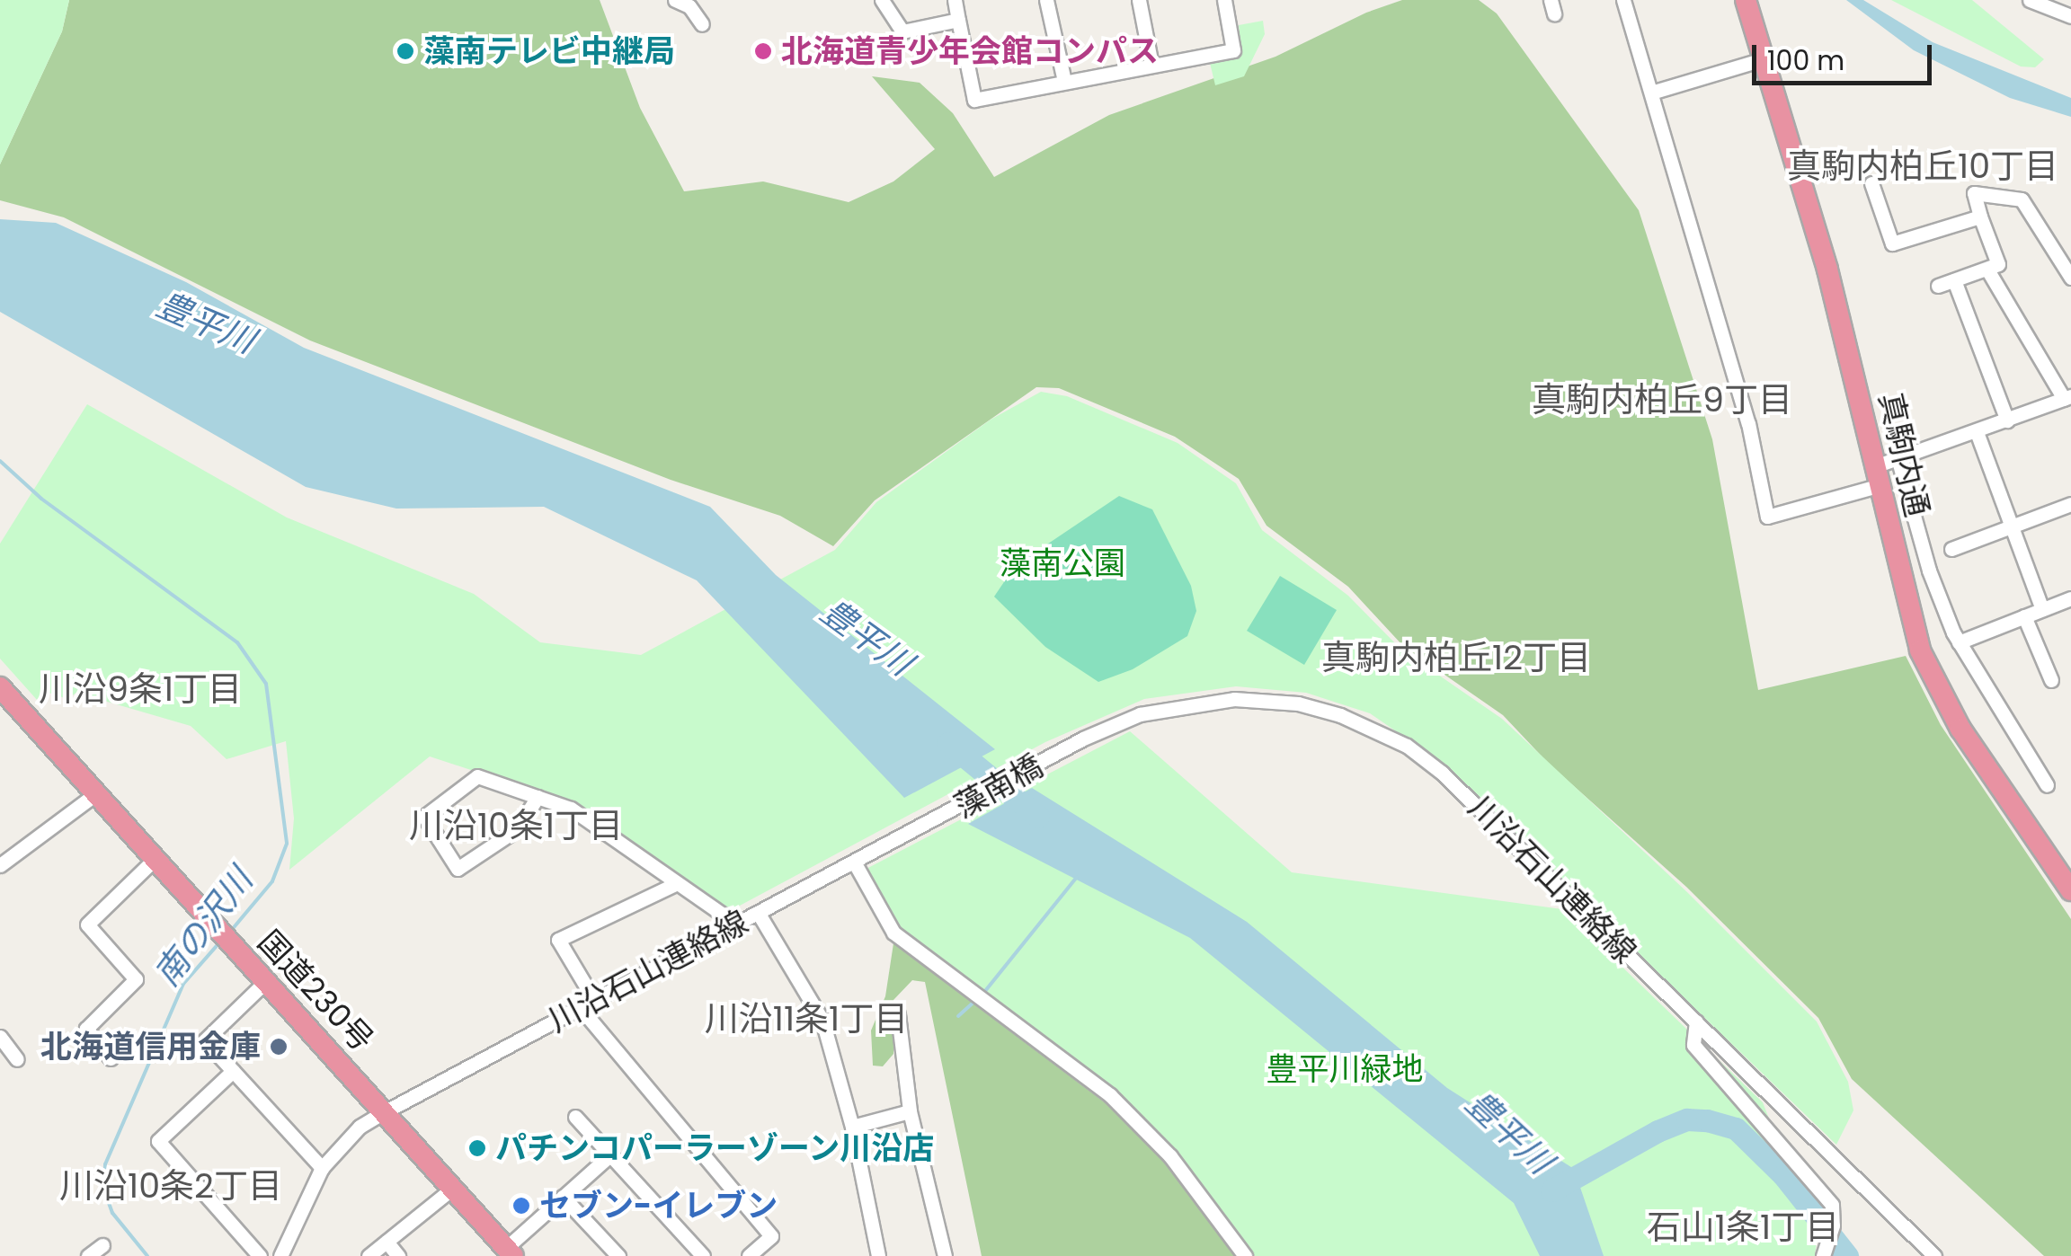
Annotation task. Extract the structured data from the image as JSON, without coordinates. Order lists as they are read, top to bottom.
{
  "streets": {
    "highway": ["真駒内通", "国道230号"],
    "street": ["藻南橋", "川沿石山連絡線"]
  },
  "crossings": [
    ["藻南橋", "川沿石山連絡線"],
    ["川沿石山連絡線", "国道230号"]
  ],
  "districts": [
    "真駒内柏丘10丁目",
    "真駒内柏丘9丁目",
    "真駒内柏丘12丁目",
    "川沿9条1丁目",
    "川沿10条1丁目",
    "川沿11条1丁目",
    "川沿10条2丁目",
    "石山1条1丁目"
  ],
  "water": ["豊平川", "南の沢川"],
  "parks": ["藻南公園", "豊平川緑地"],
  "places": [
    "藻南テレビ中継局",
    "北海道青少年会館コンパス",
    "北海道信用金庫",
    "パチンコパーラーゾーン川沿店",
    "セブン-イレブン"
  ],
  "scale_bar": "100 m"
}
